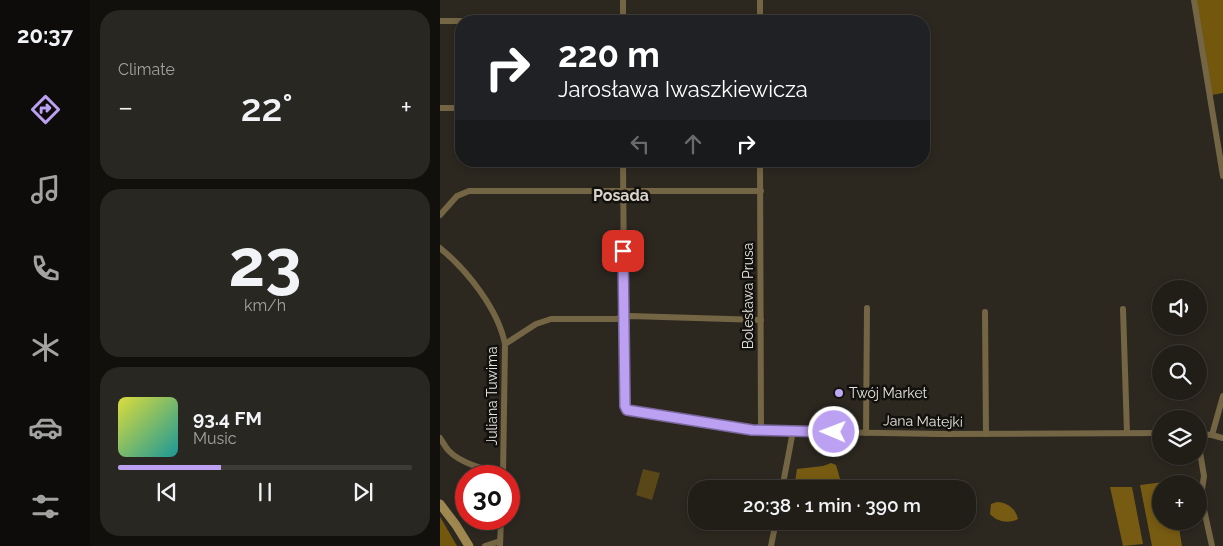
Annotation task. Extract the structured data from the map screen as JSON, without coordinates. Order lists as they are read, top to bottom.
{
  "streets": {
    "street": ["Bolesława Prusa", "Juliana Tuwima", "Jana Matejki"]
  },
  "crossings": [
    ["Bolesława Prusa", "Jana Matejki"]
  ],
  "districts": ["Posada"],
  "places": ["Twój Market"],
  "page": {
    "tabs": "20:37",
    "tile": [
      "Climate",
      ["23", "km/h"]
    ],
    "turn": ["220 m", "Jarosława Iwaszkiewicza"],
    "heat": ["−", "22°", "+"],
    "map_buttons": "+",
    "song": ["93.4 FM", "Music"],
    "limit": "30",
    "trip": "20:38 · 1 min · 390 m"
  }
}
